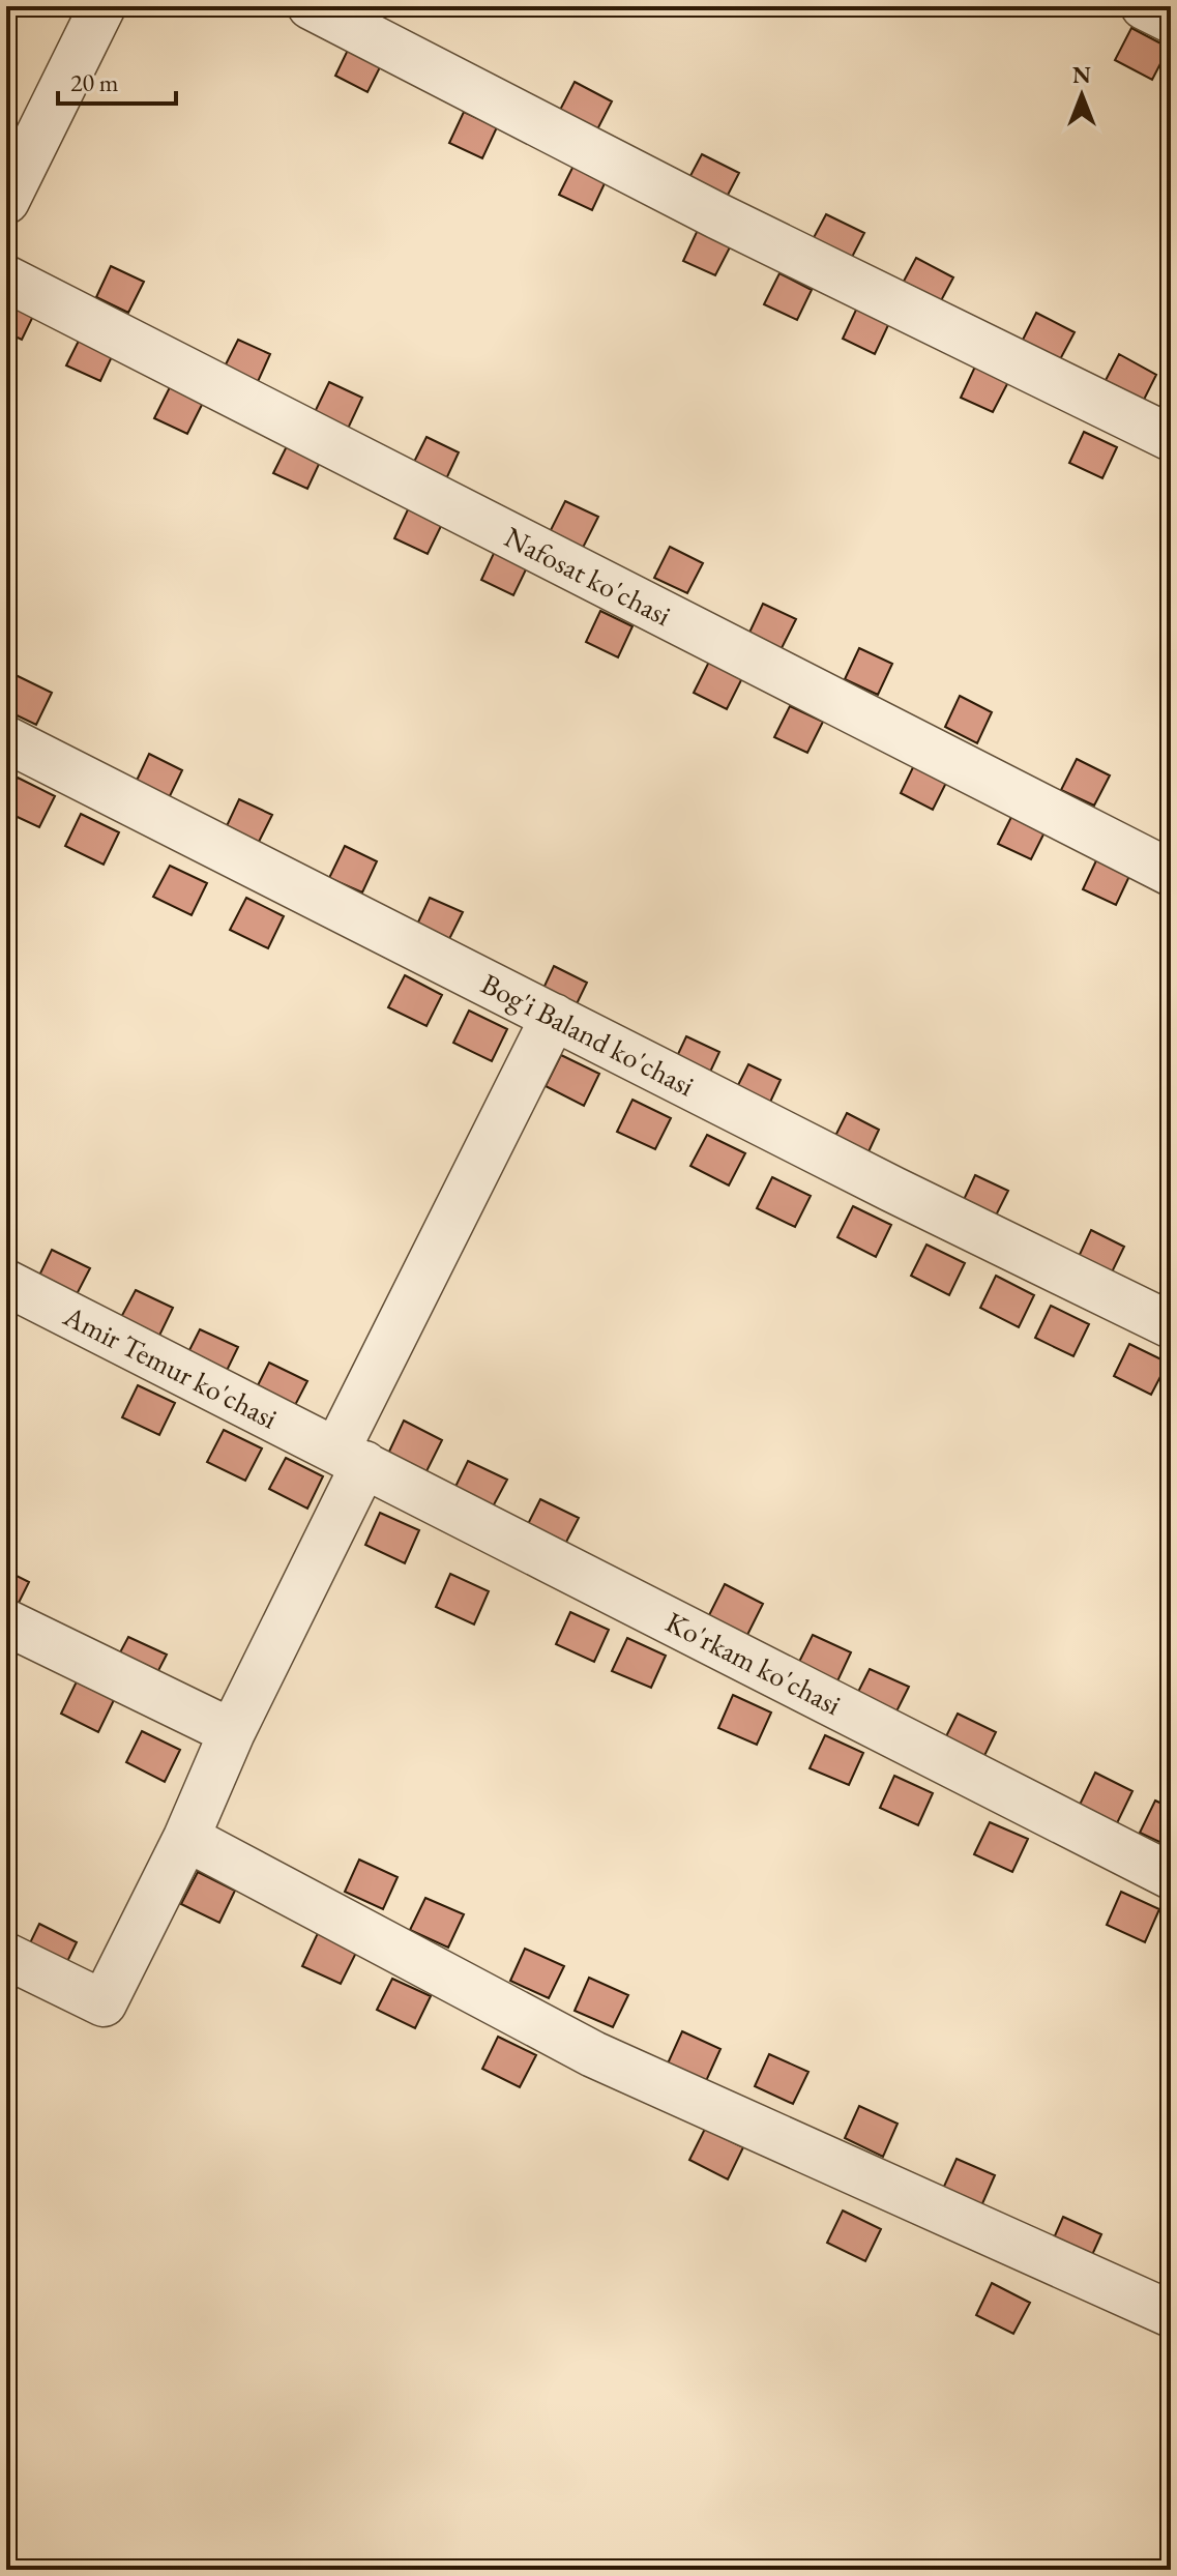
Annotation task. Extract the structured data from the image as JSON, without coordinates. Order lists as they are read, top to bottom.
{
  "streets": {
    "street": [
      "Nafosat ko'chasi",
      "Bog'i Baland ko'chasi",
      "Amir Temur ko'chasi",
      "Ko'rkam ko'chasi"
    ]
  },
  "crossings": [
    ["Amir Temur ko'chasi", "Ko'rkam ko'chasi"]
  ],
  "scale_bar": "20 m",
  "north": "top"
}
